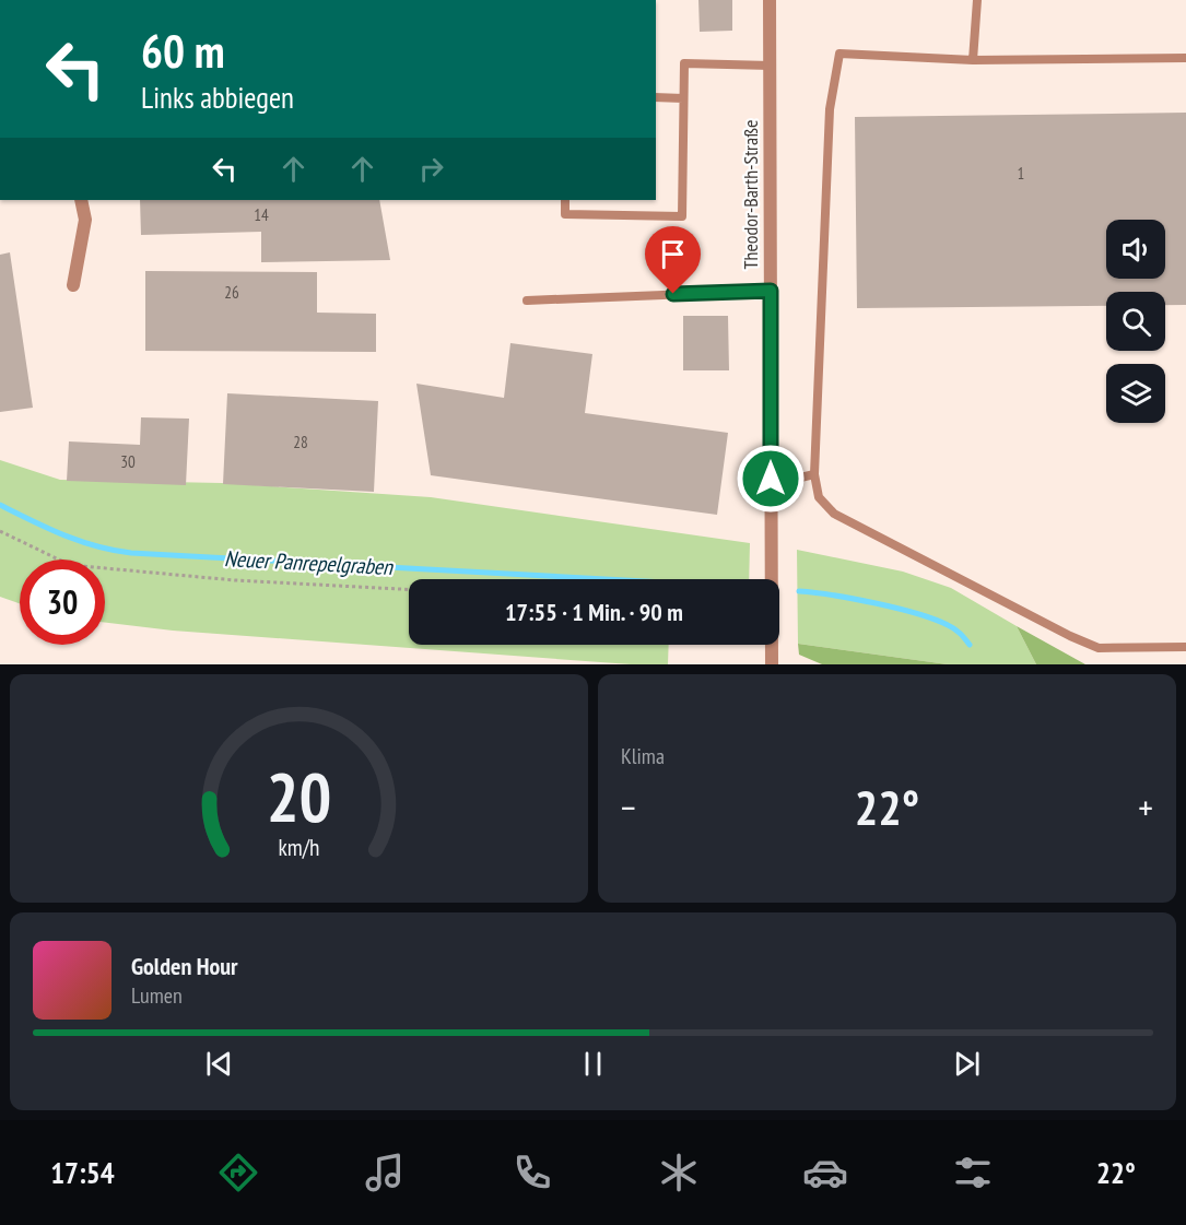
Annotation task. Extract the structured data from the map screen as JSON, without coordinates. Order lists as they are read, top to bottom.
{
  "streets": {
    "street": ["Theodor-Barth-Straße"]
  },
  "water": ["Neuer Panrepelgraben"],
  "house_numbers": [
    "1",
    "14",
    "26",
    "28",
    "30"
  ],
  "page": {
    "turn": ["60 m", "Links abbiegen"],
    "limit": "30",
    "trip": "17:55 · 1 Min. · 90 m",
    "tile": "Klima",
    "heat": ["−", "22°", "+"],
    "song": ["Golden Hour", "Lumen"],
    "tabs": ["17:54", "22°"],
    "gauge": ["20", "km/h"]
  }
}
